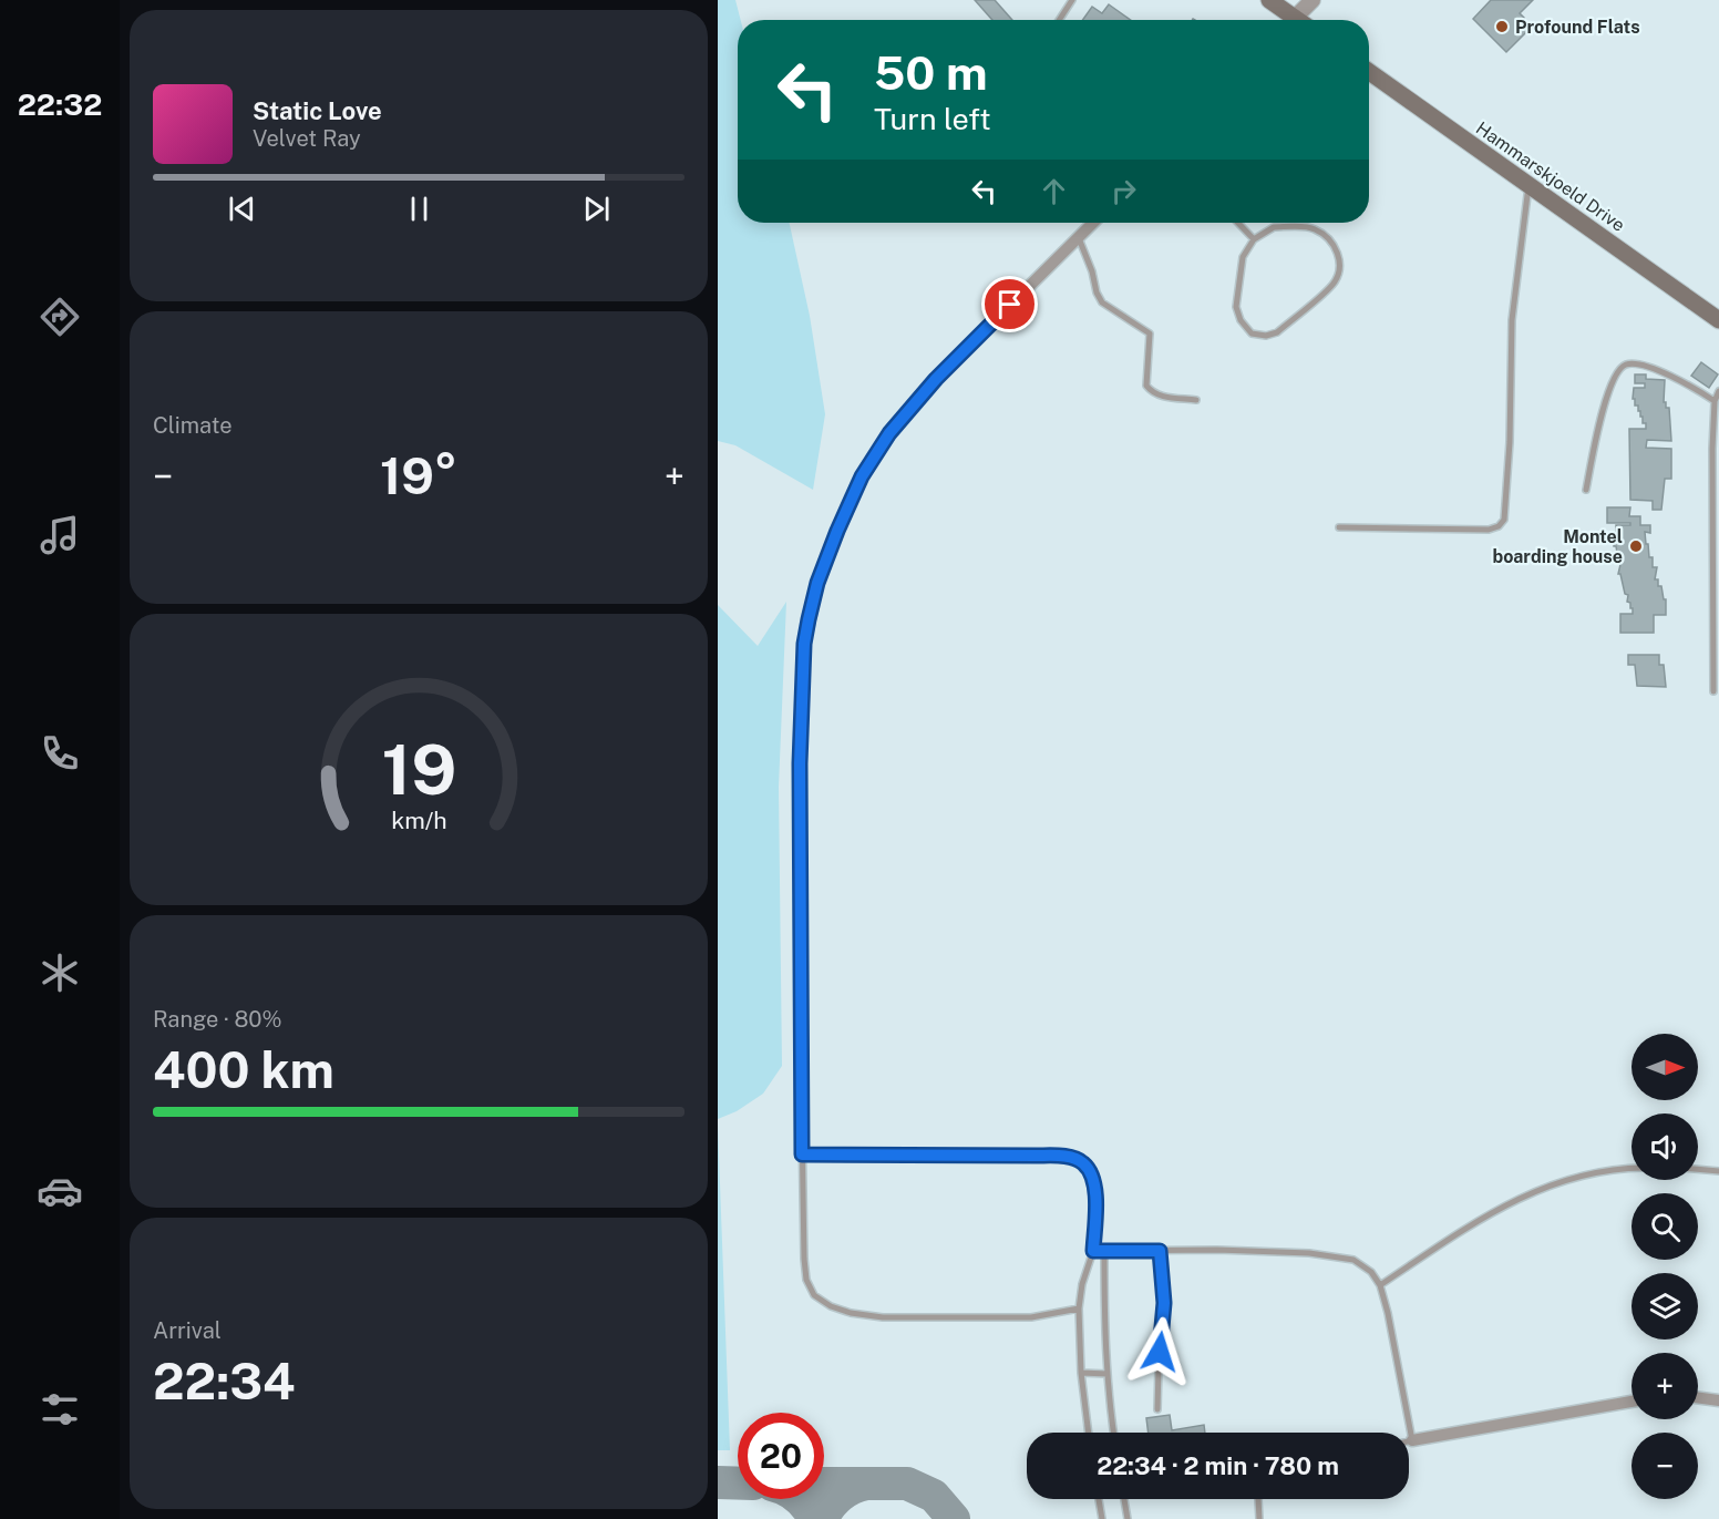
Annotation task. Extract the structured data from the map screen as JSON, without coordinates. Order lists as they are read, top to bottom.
{
  "streets": {
    "main road": ["Hammarskjoeld Drive"]
  },
  "places": ["Profound Flats", "Montel boarding house"],
  "north": "right",
  "page": {
    "tabs": "22:32",
    "turn": ["50 m", "Turn left"],
    "song": ["Static Love", "Velvet Ray"],
    "tile": [
      "Climate",
      ["Range · 80%", "400 km"],
      ["Arrival", "22:34"]
    ],
    "heat": ["−", "19°", "+"],
    "map_buttons": ["+", "−"],
    "limit": "20",
    "trip": "22:34 · 2 min · 780 m",
    "gauge": ["19", "km/h"]
  }
}
